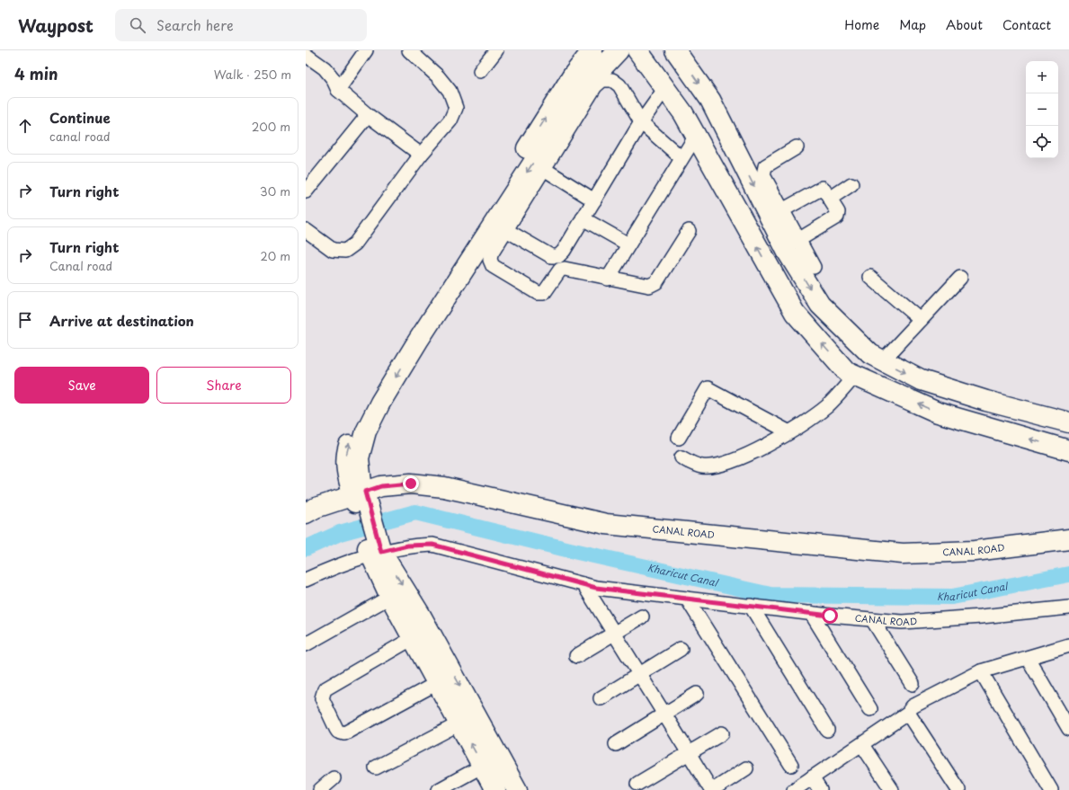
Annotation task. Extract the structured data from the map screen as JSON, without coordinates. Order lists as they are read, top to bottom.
{
  "streets": {
    "street": ["CANAL ROAD"]
  },
  "water": ["Kharicut Canal"],
  "page": {
    "header": "Waypost",
    "search": "Search here",
    "nav": [
      "Home",
      "Map",
      "About",
      "Contact"
    ],
    "heading": ["4 min", "Walk · 250 m"],
    "map_buttons": ["+", "−"],
    "list": [
      ["Continue", "canal road", "200 m"],
      ["Turn right", "30 m"],
      ["Turn right", "Canal road", "20 m"],
      "Arrive at destination"
    ],
    "buttons": ["Save", "Share"]
  }
}
